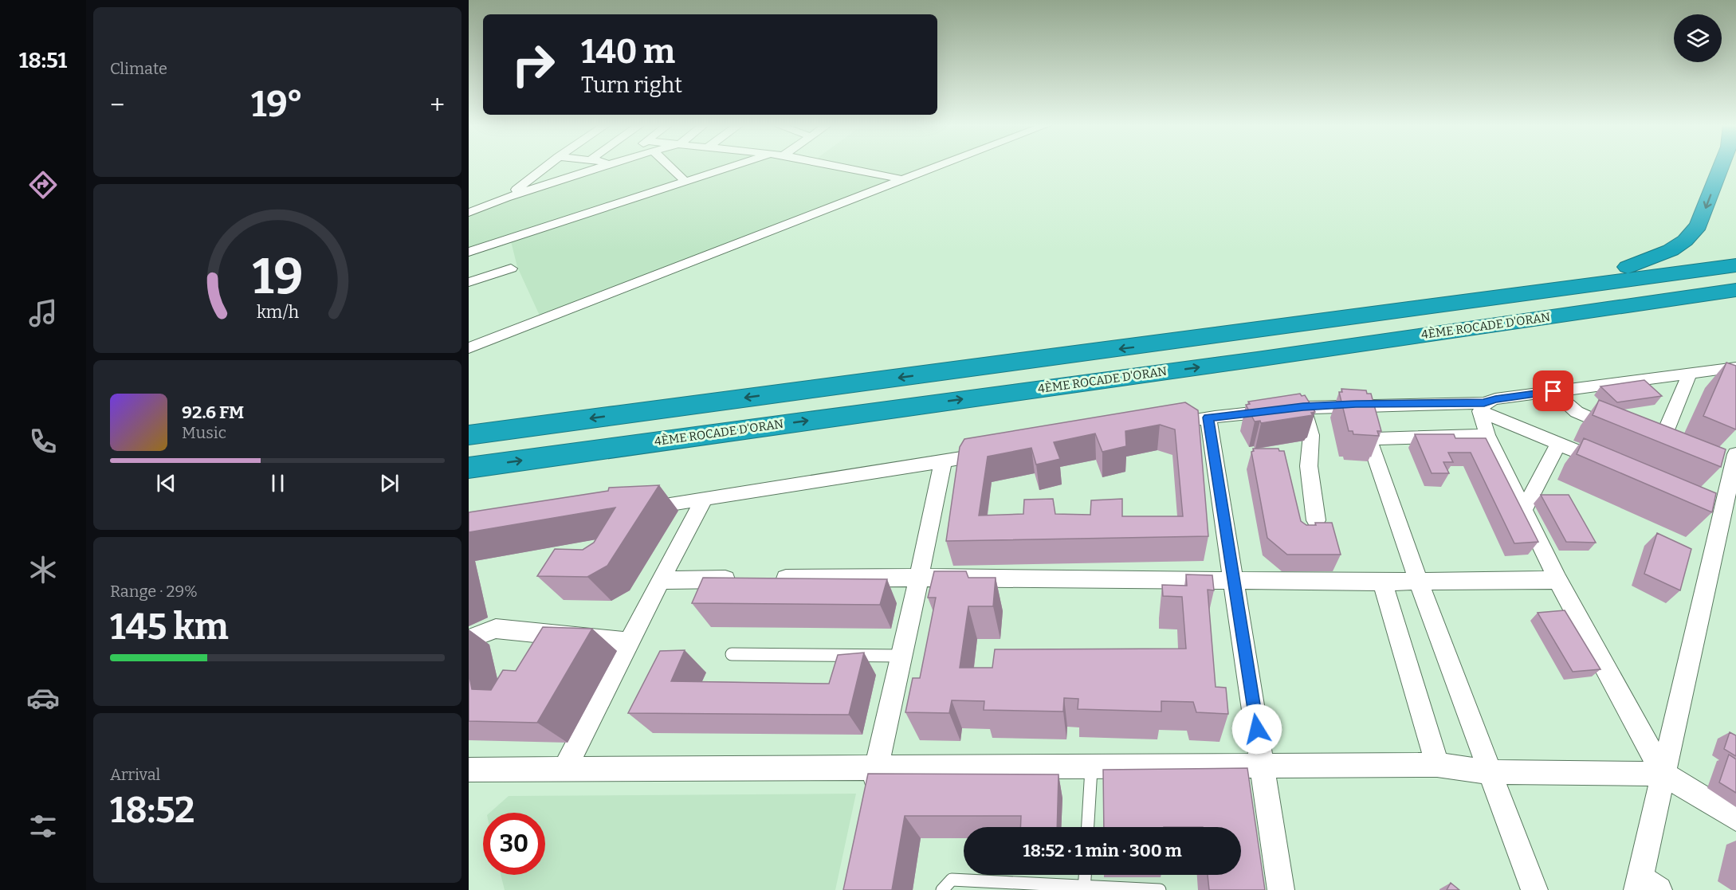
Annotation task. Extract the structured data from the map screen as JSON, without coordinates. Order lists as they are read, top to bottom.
{
  "streets": {
    "highway": ["4ÈME ROCADE D'ORAN"]
  },
  "page": {
    "tabs": "18:51",
    "tile": [
      "Climate",
      ["Range · 29%", "145 km"],
      ["Arrival", "18:52"]
    ],
    "turn": ["140 m", "Turn right"],
    "heat": ["−", "19°", "+"],
    "song": ["92.6 FM", "Music"],
    "limit": "30",
    "trip": "18:52 · 1 min · 300 m",
    "gauge": ["19", "km/h"]
  }
}
